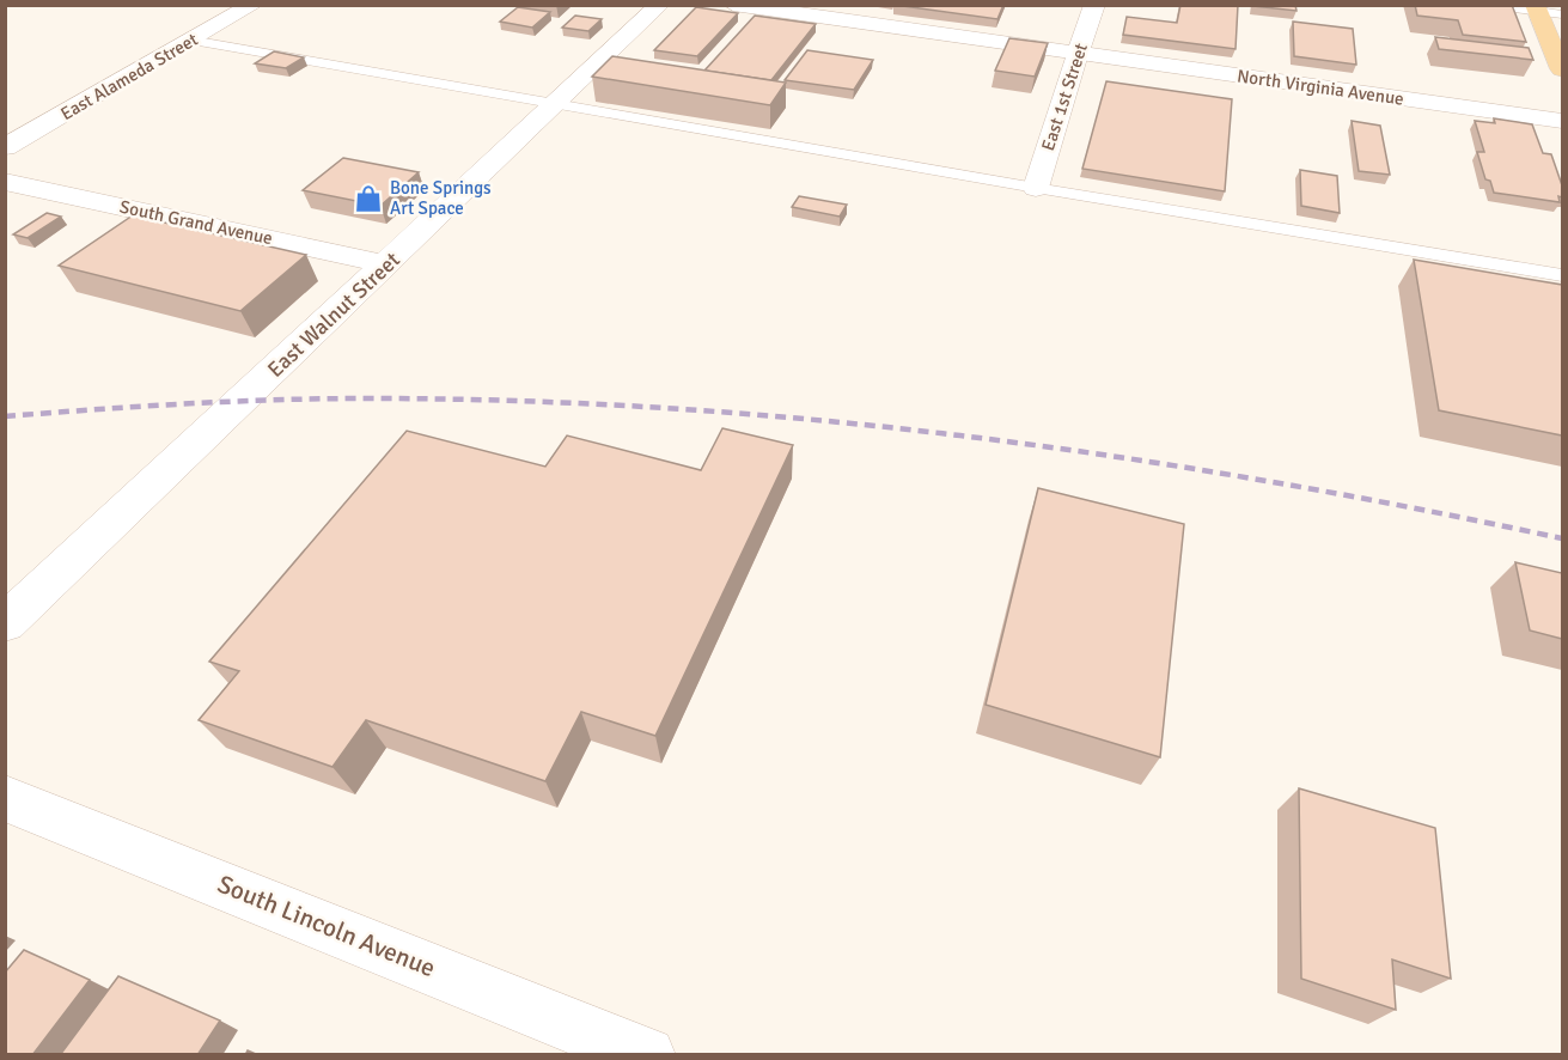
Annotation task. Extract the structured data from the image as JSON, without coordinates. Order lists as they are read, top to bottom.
{
  "streets": {
    "street": [
      "East Alameda Street",
      "North Virginia Avenue",
      "East 1st Street",
      "South Grand Avenue",
      "East Walnut Street",
      "South Lincoln Avenue"
    ]
  },
  "crossings": [
    ["North Virginia Avenue", "East 1st Street"],
    ["South Grand Avenue", "East Walnut Street"]
  ],
  "places": {
    "shop": ["Bone Springs Art Space"]
  }
}
